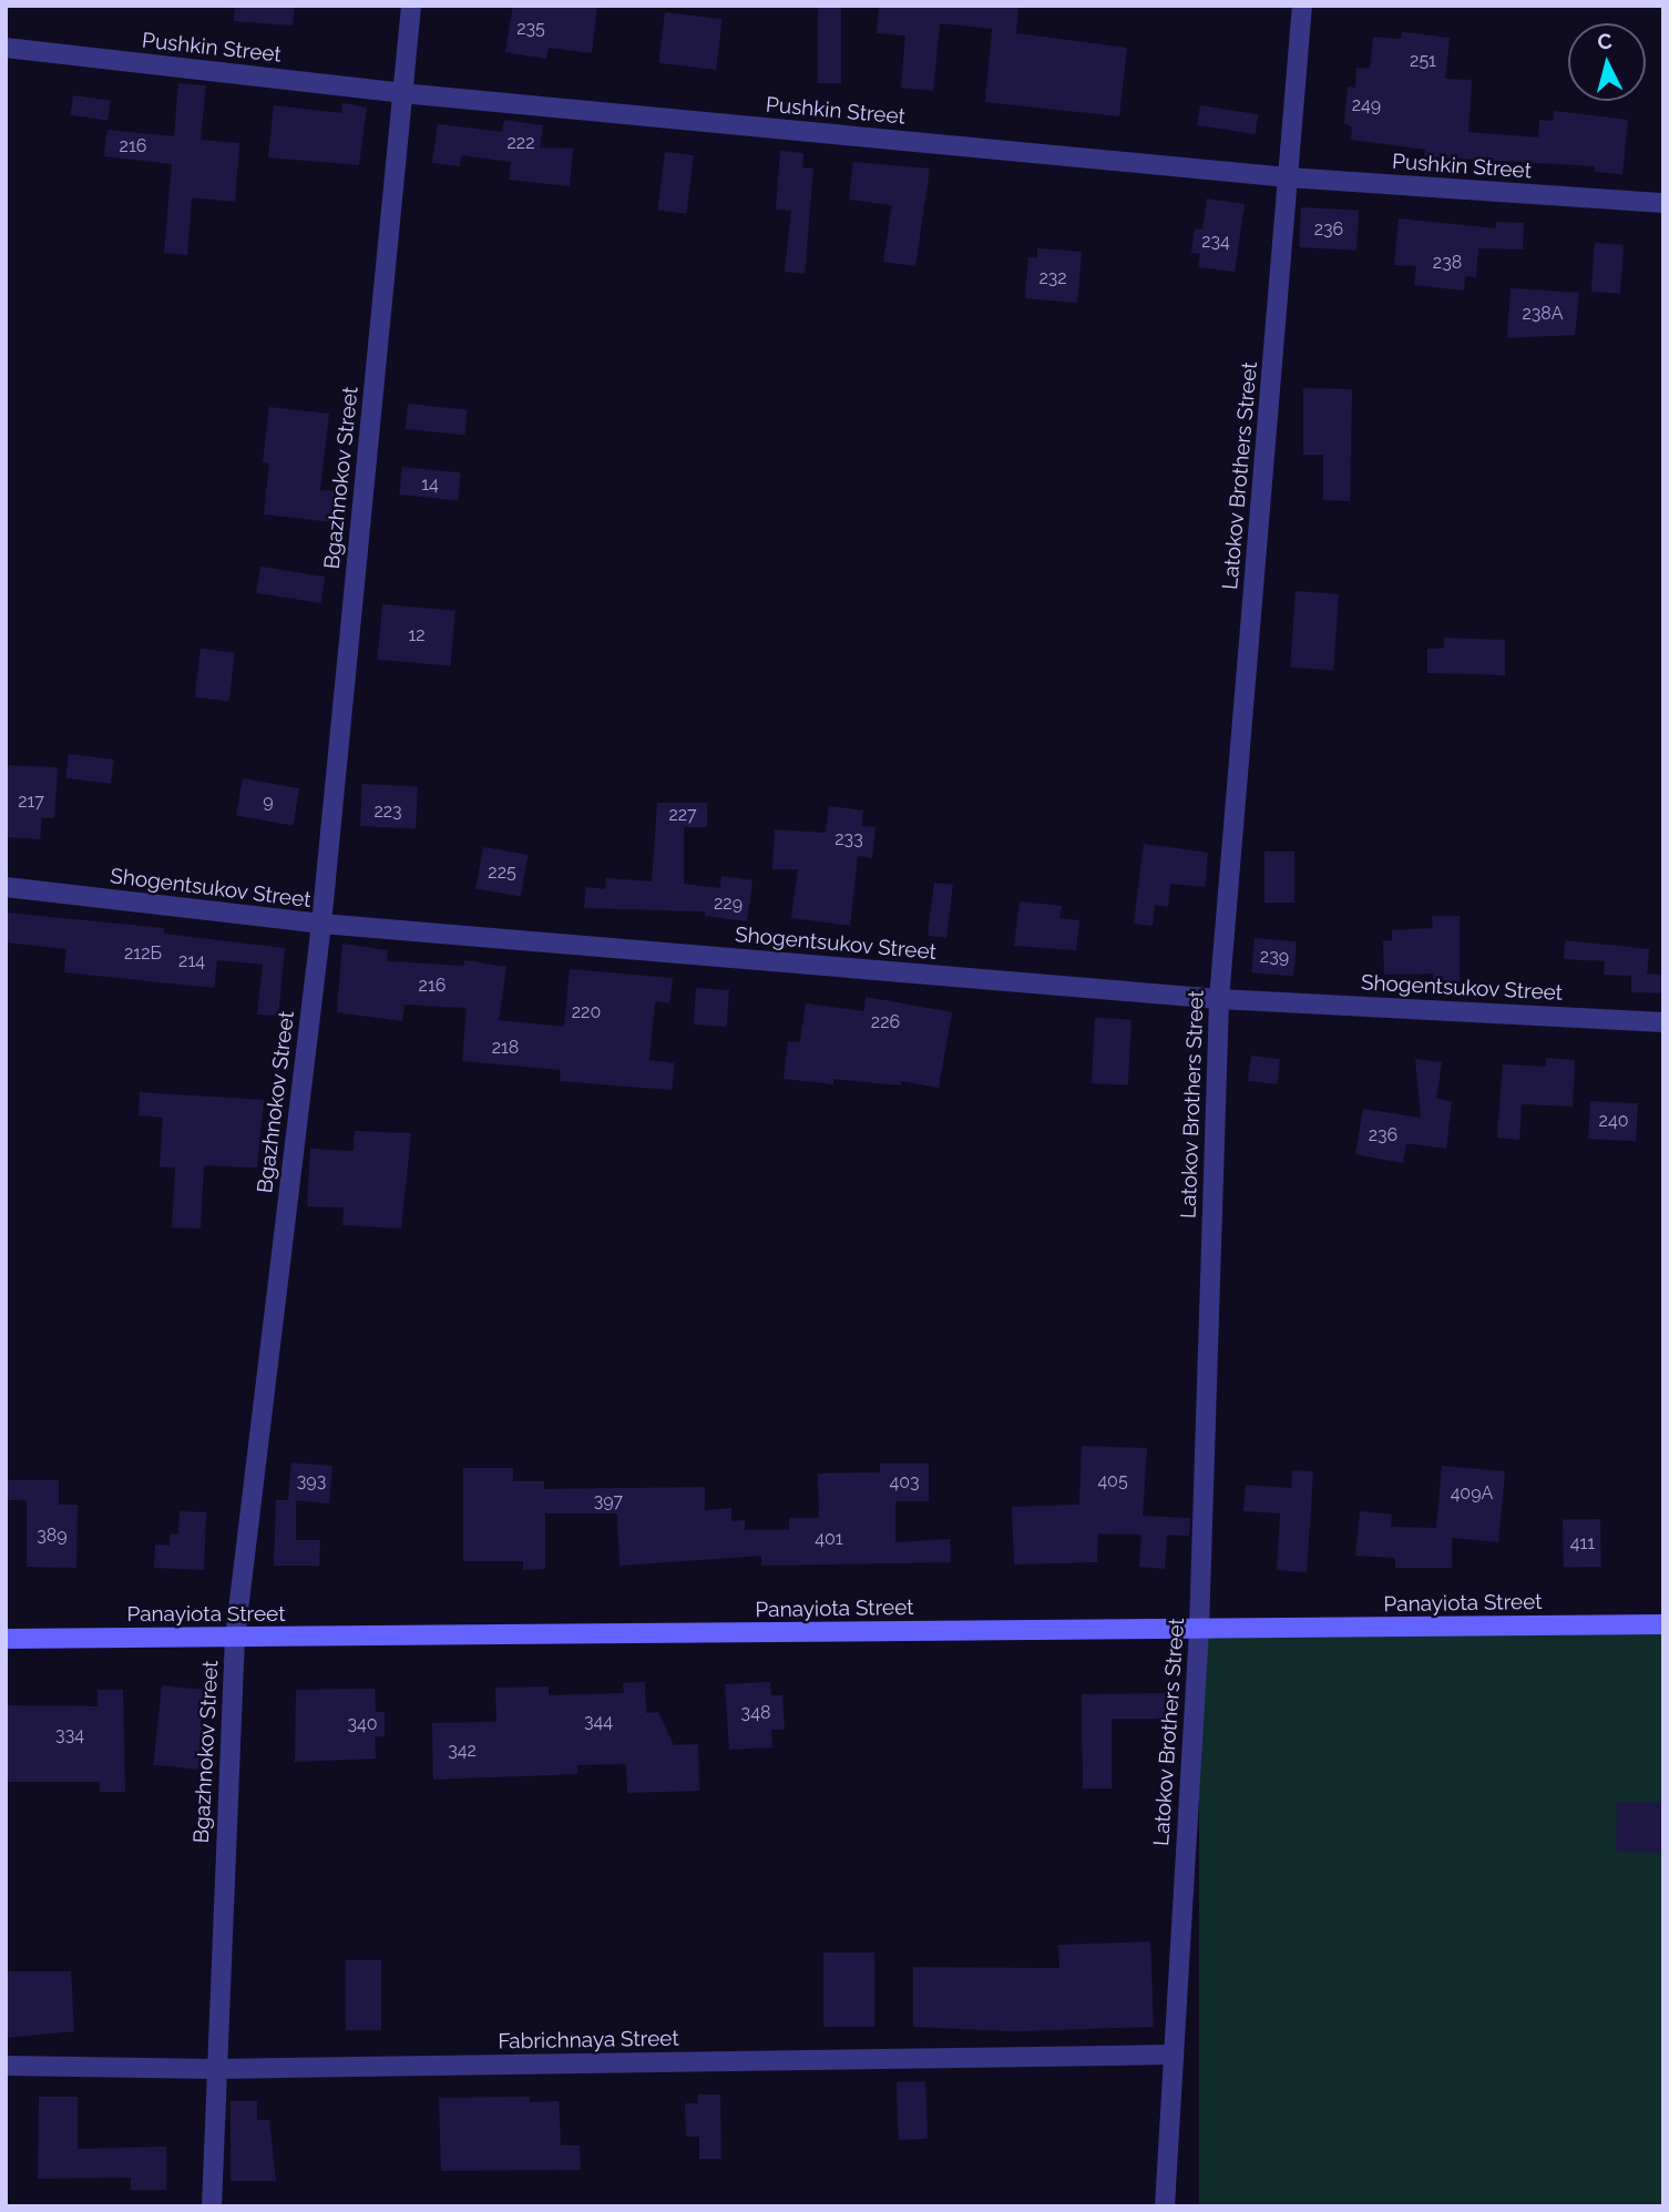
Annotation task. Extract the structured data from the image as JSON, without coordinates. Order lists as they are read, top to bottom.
{
  "streets": {
    "street": [
      "Pushkin Street",
      "Latokov Brothers Street",
      "Bgazhnokov Street",
      "Shogentsukov Street",
      "Panayiota Street",
      "Fabrichnaya Street"
    ]
  },
  "crossings": [
    ["Pushkin Street", "Latokov Brothers Street"],
    ["Pushkin Street", "Bgazhnokov Street"],
    ["Latokov Brothers Street", "Shogentsukov Street"],
    ["Latokov Brothers Street", "Panayiota Street"],
    ["Latokov Brothers Street", "Fabrichnaya Street"],
    ["Bgazhnokov Street", "Shogentsukov Street"],
    ["Bgazhnokov Street", "Panayiota Street"],
    ["Bgazhnokov Street", "Fabrichnaya Street"]
  ],
  "house_numbers": [
    "235",
    "251",
    "249",
    "222",
    "216",
    "236",
    "234",
    "238",
    "232",
    "238А",
    "14",
    "12",
    "217",
    "9",
    "223",
    "227",
    "233",
    "225",
    "229",
    "212Б",
    "239",
    "214",
    "216",
    "220",
    "226",
    "218",
    "240",
    "236",
    "393",
    "405",
    "403",
    "409А",
    "397",
    "389",
    "401",
    "411",
    "348",
    "344",
    "340",
    "334",
    "342"
  ],
  "north": "top"
}
